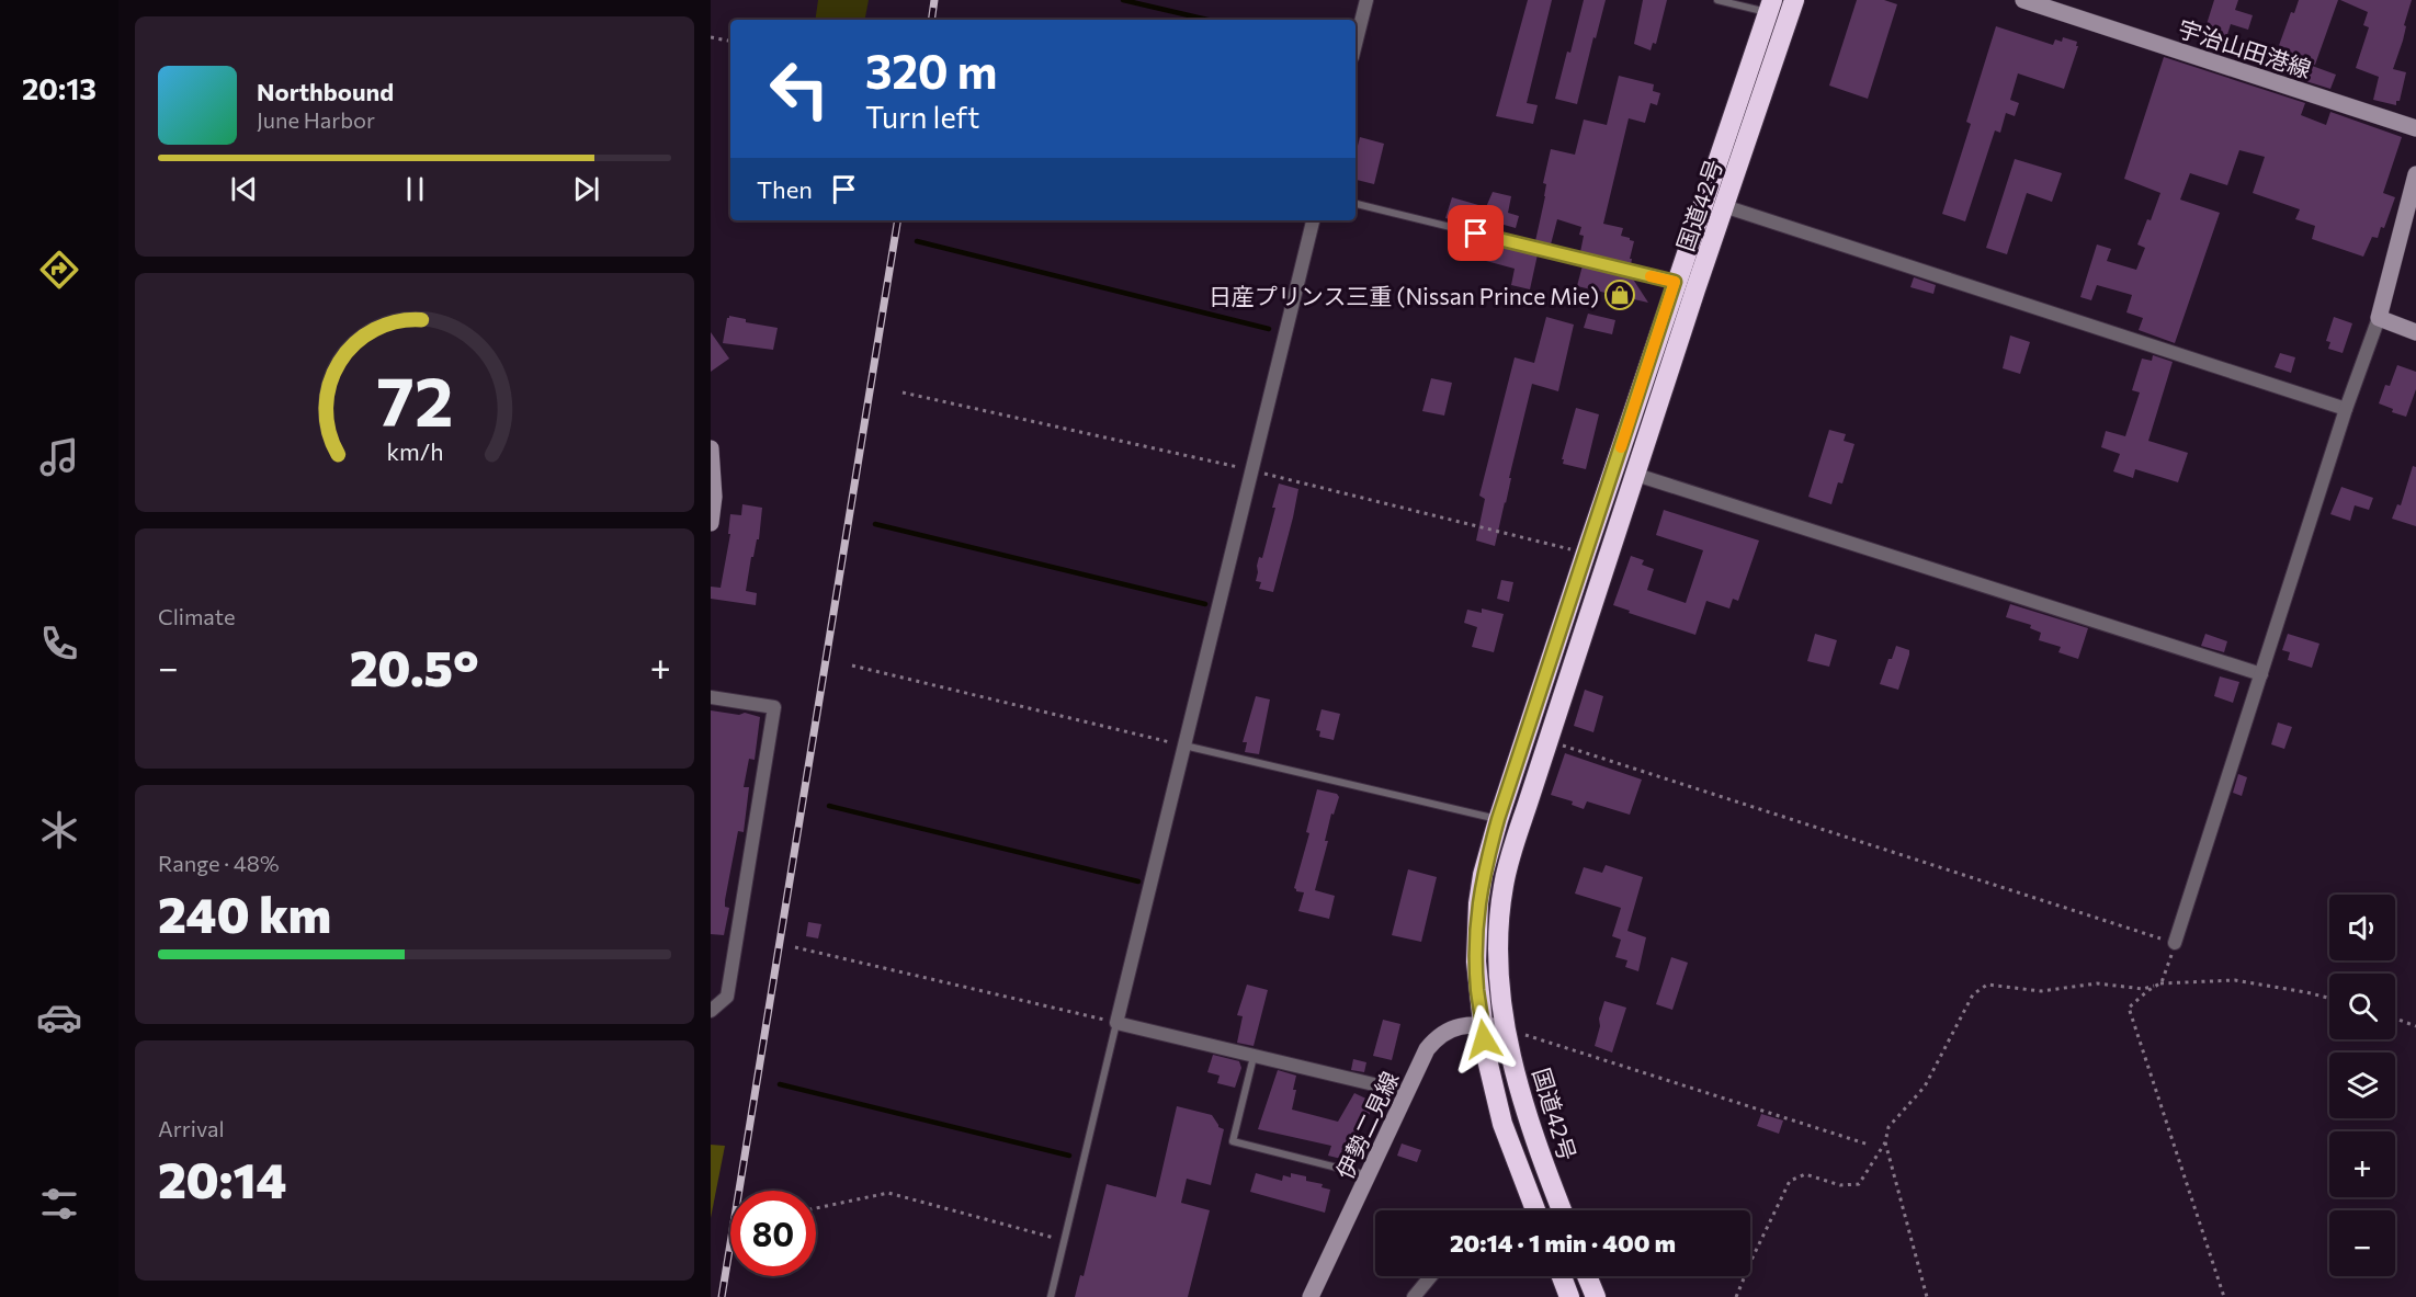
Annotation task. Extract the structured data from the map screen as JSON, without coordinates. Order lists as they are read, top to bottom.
{
  "streets": {
    "highway": ["国道42号"],
    "main road": ["宇治山田港線", "伊勢二見線"]
  },
  "crossings": [
    ["国道42号", "伊勢二見線"]
  ],
  "places": {
    "shop": ["日産プリンス三重 (Nissan Prince Mie)"]
  },
  "page": {
    "tabs": "20:13",
    "turn": ["320 m", "Turn left"],
    "song": ["Northbound", "June Harbor"],
    "then": "Then",
    "tile": [
      "Climate",
      ["Range · 48%", "240 km"],
      ["Arrival", "20:14"]
    ],
    "heat": ["−", "20.5°", "+"],
    "map_buttons": ["+", "−"],
    "limit": "80",
    "trip": "20:14 · 1 min · 400 m",
    "gauge": ["72", "km/h"]
  }
}
